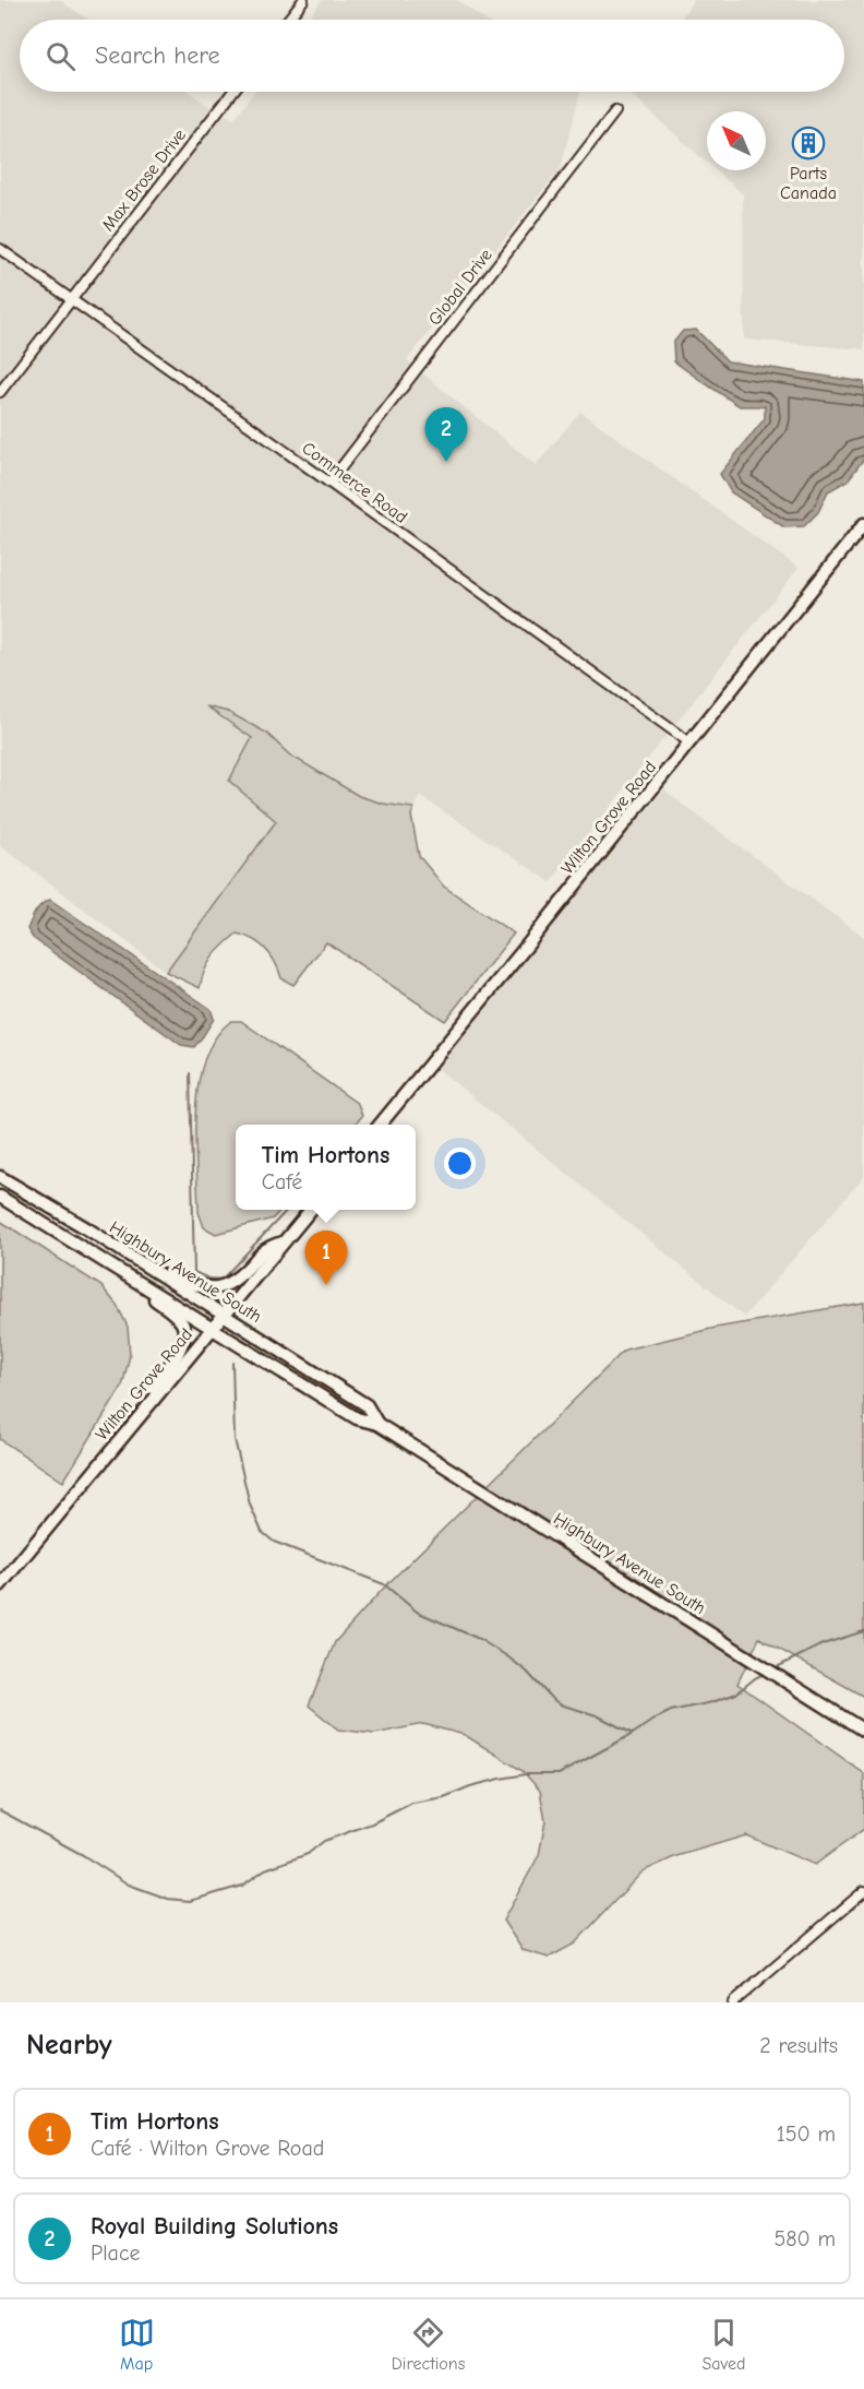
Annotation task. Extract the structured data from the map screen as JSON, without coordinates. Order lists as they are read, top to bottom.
{
  "streets": {
    "main road": ["Wilton Grove Road", "Highbury Avenue South"],
    "street": ["Max Brose Drive", "Global Drive", "Commerce Road"]
  },
  "crossings": [
    ["Max Brose Drive", "Commerce Road"],
    ["Global Drive", "Commerce Road"],
    ["Commerce Road", "Wilton Grove Road"],
    ["Wilton Grove Road", "Highbury Avenue South"]
  ],
  "places": {
    "building": ["Parts Canada"]
  },
  "north": "top left",
  "page": {
    "search": "Search here",
    "pins": ["2", "1"],
    "popup": ["Tim Hortons", "Café"],
    "heading": ["Nearby", "2 results"],
    "list": [
      {
        "mark": "1",
        "name": "Tim Hortons",
        "note": "Café · Wilton Grove Road",
        "value": "150 m"
      },
      {
        "mark": "2",
        "name": "Royal Building Solutions",
        "note": "Place",
        "value": "580 m"
      }
    ],
    "nav": ["Map", "Directions", "Saved"]
  }
}
